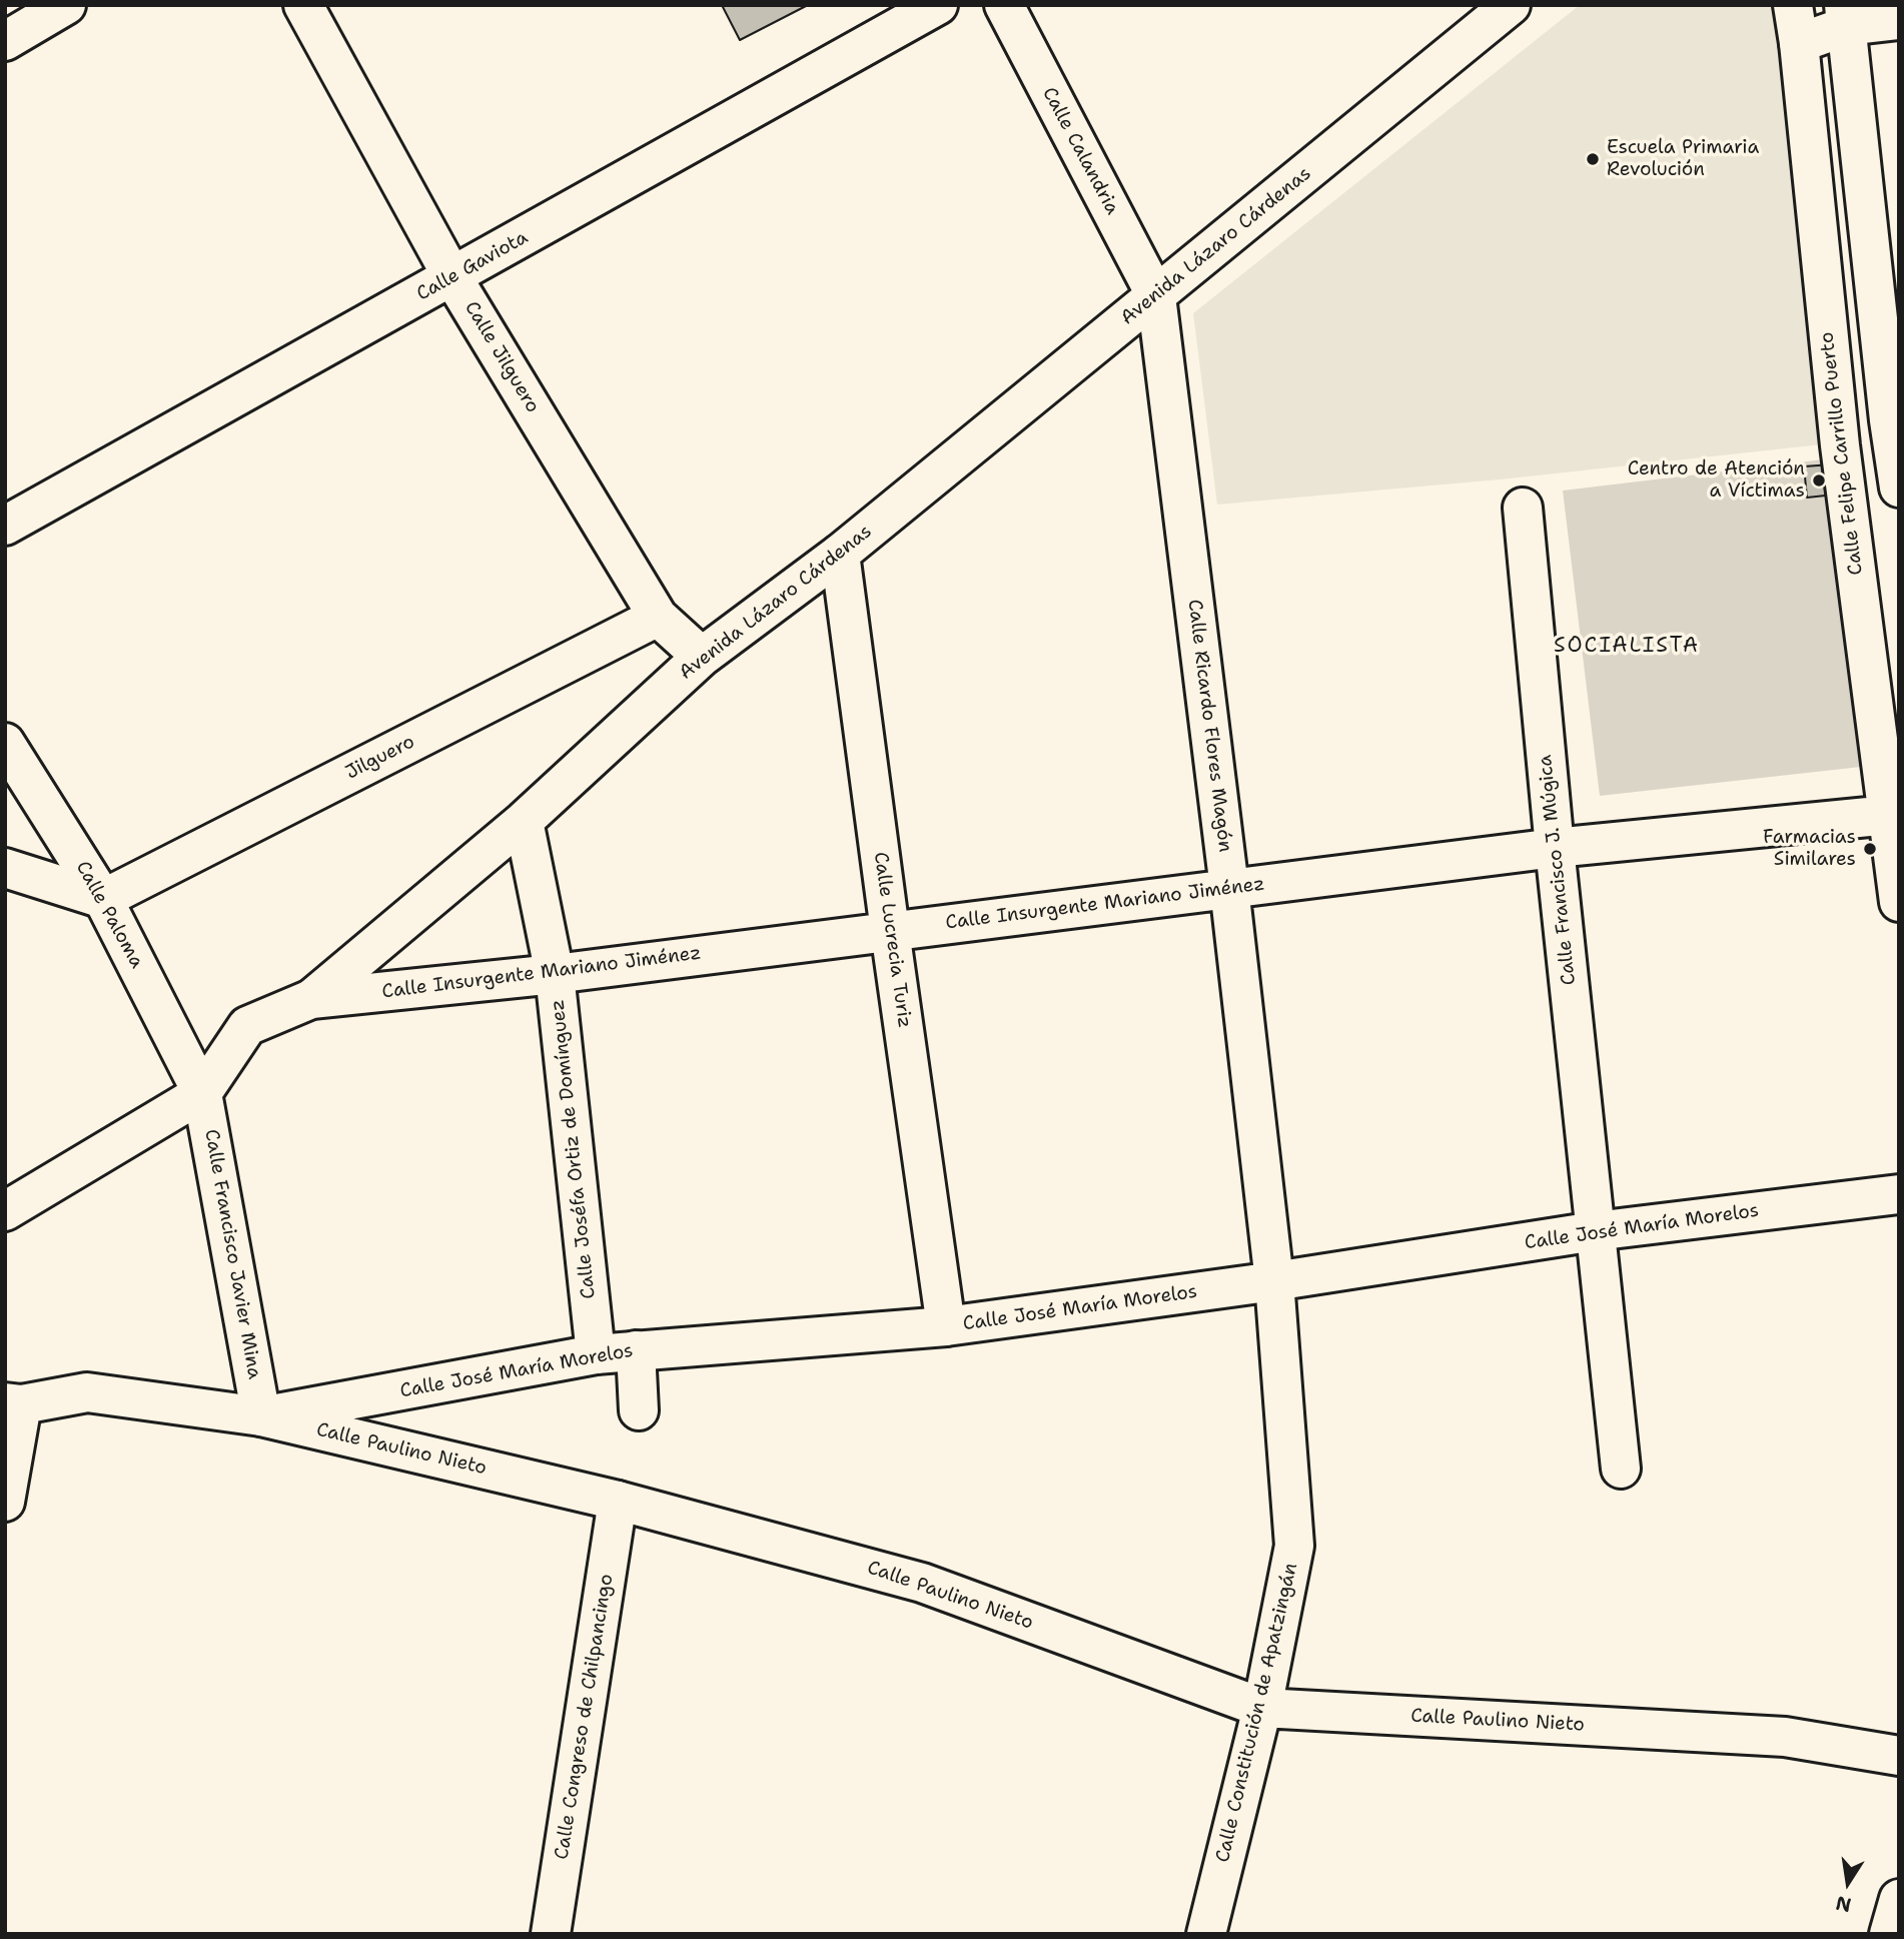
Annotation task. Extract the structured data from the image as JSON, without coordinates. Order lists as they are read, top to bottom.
{
  "streets": {
    "street": [
      "Calle Calandria",
      "Avenida Lázaro Cárdenas",
      "Calle Gaviota",
      "Calle Jilguero",
      "Calle Felipe Carrillo Puerto",
      "Calle Ricardo Flores Magón",
      "Jilguero",
      "Calle Francisco J. Múgica",
      "Calle Insurgente Mariano Jiménez",
      "Calle Paloma",
      "Calle Lucrecia Turiz",
      "Calle Joséfa Ortiz de Domínguez",
      "Calle José María Morelos",
      "Calle Francisco Javier Mina",
      "Calle Paulino Nieto",
      "Calle Constitución de Apatzingán",
      "Calle Congreso de Chilpancingo"
    ]
  },
  "crossings": [
    ["Calle Calandria", "Avenida Lázaro Cárdenas"],
    ["Calle Calandria", "Calle Ricardo Flores Magón"],
    ["Avenida Lázaro Cárdenas", "Calle Jilguero"],
    ["Avenida Lázaro Cárdenas", "Calle Ricardo Flores Magón"],
    ["Avenida Lázaro Cárdenas", "Calle Insurgente Mariano Jiménez"],
    ["Avenida Lázaro Cárdenas", "Calle Paloma"],
    ["Avenida Lázaro Cárdenas", "Calle Lucrecia Turiz"],
    ["Avenida Lázaro Cárdenas", "Calle Joséfa Ortiz de Domínguez"],
    ["Avenida Lázaro Cárdenas", "Calle Francisco Javier Mina"],
    ["Calle Gaviota", "Calle Jilguero"],
    ["Calle Jilguero", "Jilguero"],
    ["Calle Felipe Carrillo Puerto", "Calle Insurgente Mariano Jiménez"],
    ["Calle Ricardo Flores Magón", "Calle Insurgente Mariano Jiménez"],
    ["Calle Ricardo Flores Magón", "Calle José María Morelos"],
    ["Calle Ricardo Flores Magón", "Calle Constitución de Apatzingán"],
    ["Jilguero", "Calle Paloma"],
    ["Calle Francisco J. Múgica", "Calle Insurgente Mariano Jiménez"],
    ["Calle Francisco J. Múgica", "Calle José María Morelos"],
    ["Calle Insurgente Mariano Jiménez", "Calle Lucrecia Turiz"],
    ["Calle Insurgente Mariano Jiménez", "Calle Joséfa Ortiz de Domínguez"],
    ["Calle Paloma", "Calle Francisco Javier Mina"],
    ["Calle Lucrecia Turiz", "Calle José María Morelos"],
    ["Calle Joséfa Ortiz de Domínguez", "Calle José María Morelos"],
    ["Calle José María Morelos", "Calle Francisco Javier Mina"],
    ["Calle José María Morelos", "Calle Paulino Nieto"],
    ["Calle José María Morelos", "Calle Constitución de Apatzingán"],
    ["Calle Francisco Javier Mina", "Calle Paulino Nieto"],
    ["Calle Paulino Nieto", "Calle Constitución de Apatzingán"],
    ["Calle Paulino Nieto", "Calle Congreso de Chilpancingo"]
  ],
  "districts": ["SOCIALISTA"],
  "places": ["Escuela Primaria Revolución", "Centro de Atención a Víctimas", "Farmacias Similares"],
  "north": "bottom"
}
